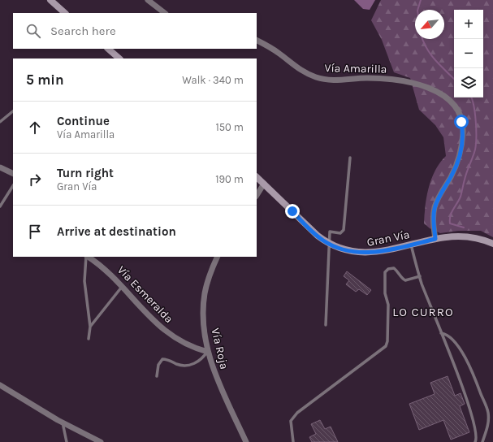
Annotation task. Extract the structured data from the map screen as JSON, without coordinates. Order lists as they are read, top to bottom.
{
  "streets": {
    "main road": ["Gran Vía"],
    "street": ["Vía Amarilla", "Vía Esmeralda", "Vía Roja"]
  },
  "crossings": [
    ["Vía Amarilla", "Gran Vía"],
    ["Vía Esmeralda", "Vía Roja"]
  ],
  "districts": ["LO CURRO"],
  "north": "bottom left",
  "page": {
    "map_buttons": ["+", "−"],
    "search": "Search here",
    "heading": ["5 min", "Walk · 340 m"],
    "list": [
      ["Continue", "Vía Amarilla", "150 m"],
      ["Turn right", "Gran Vía", "190 m"],
      "Arrive at destination"
    ]
  }
}
